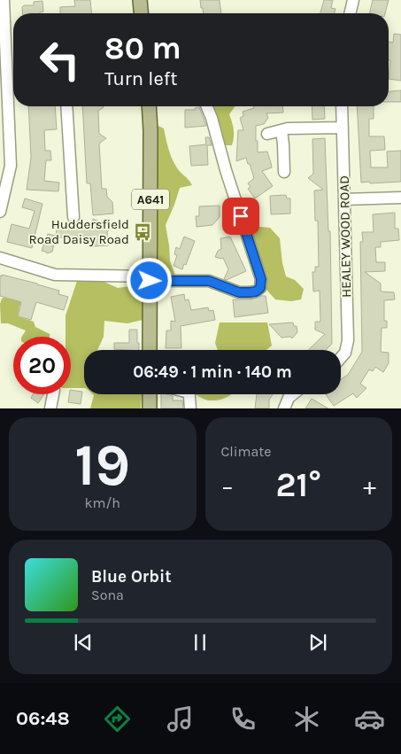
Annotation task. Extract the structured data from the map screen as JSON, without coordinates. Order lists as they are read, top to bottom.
{
  "streets": {
    "main road": ["A641"],
    "street": ["HEALEY WOOD ROAD"]
  },
  "places": {
    "bus stop": ["Huddersfield Road Daisy Road"]
  },
  "page": {
    "turn": ["80 m", "Turn left"],
    "limit": "20",
    "trip": "06:49 · 1 min · 140 m",
    "tile": [
      ["19", "km/h"],
      "Climate"
    ],
    "heat": ["−", "21°", "+"],
    "song": ["Blue Orbit", "Sona"],
    "tabs": "06:48"
  }
}
